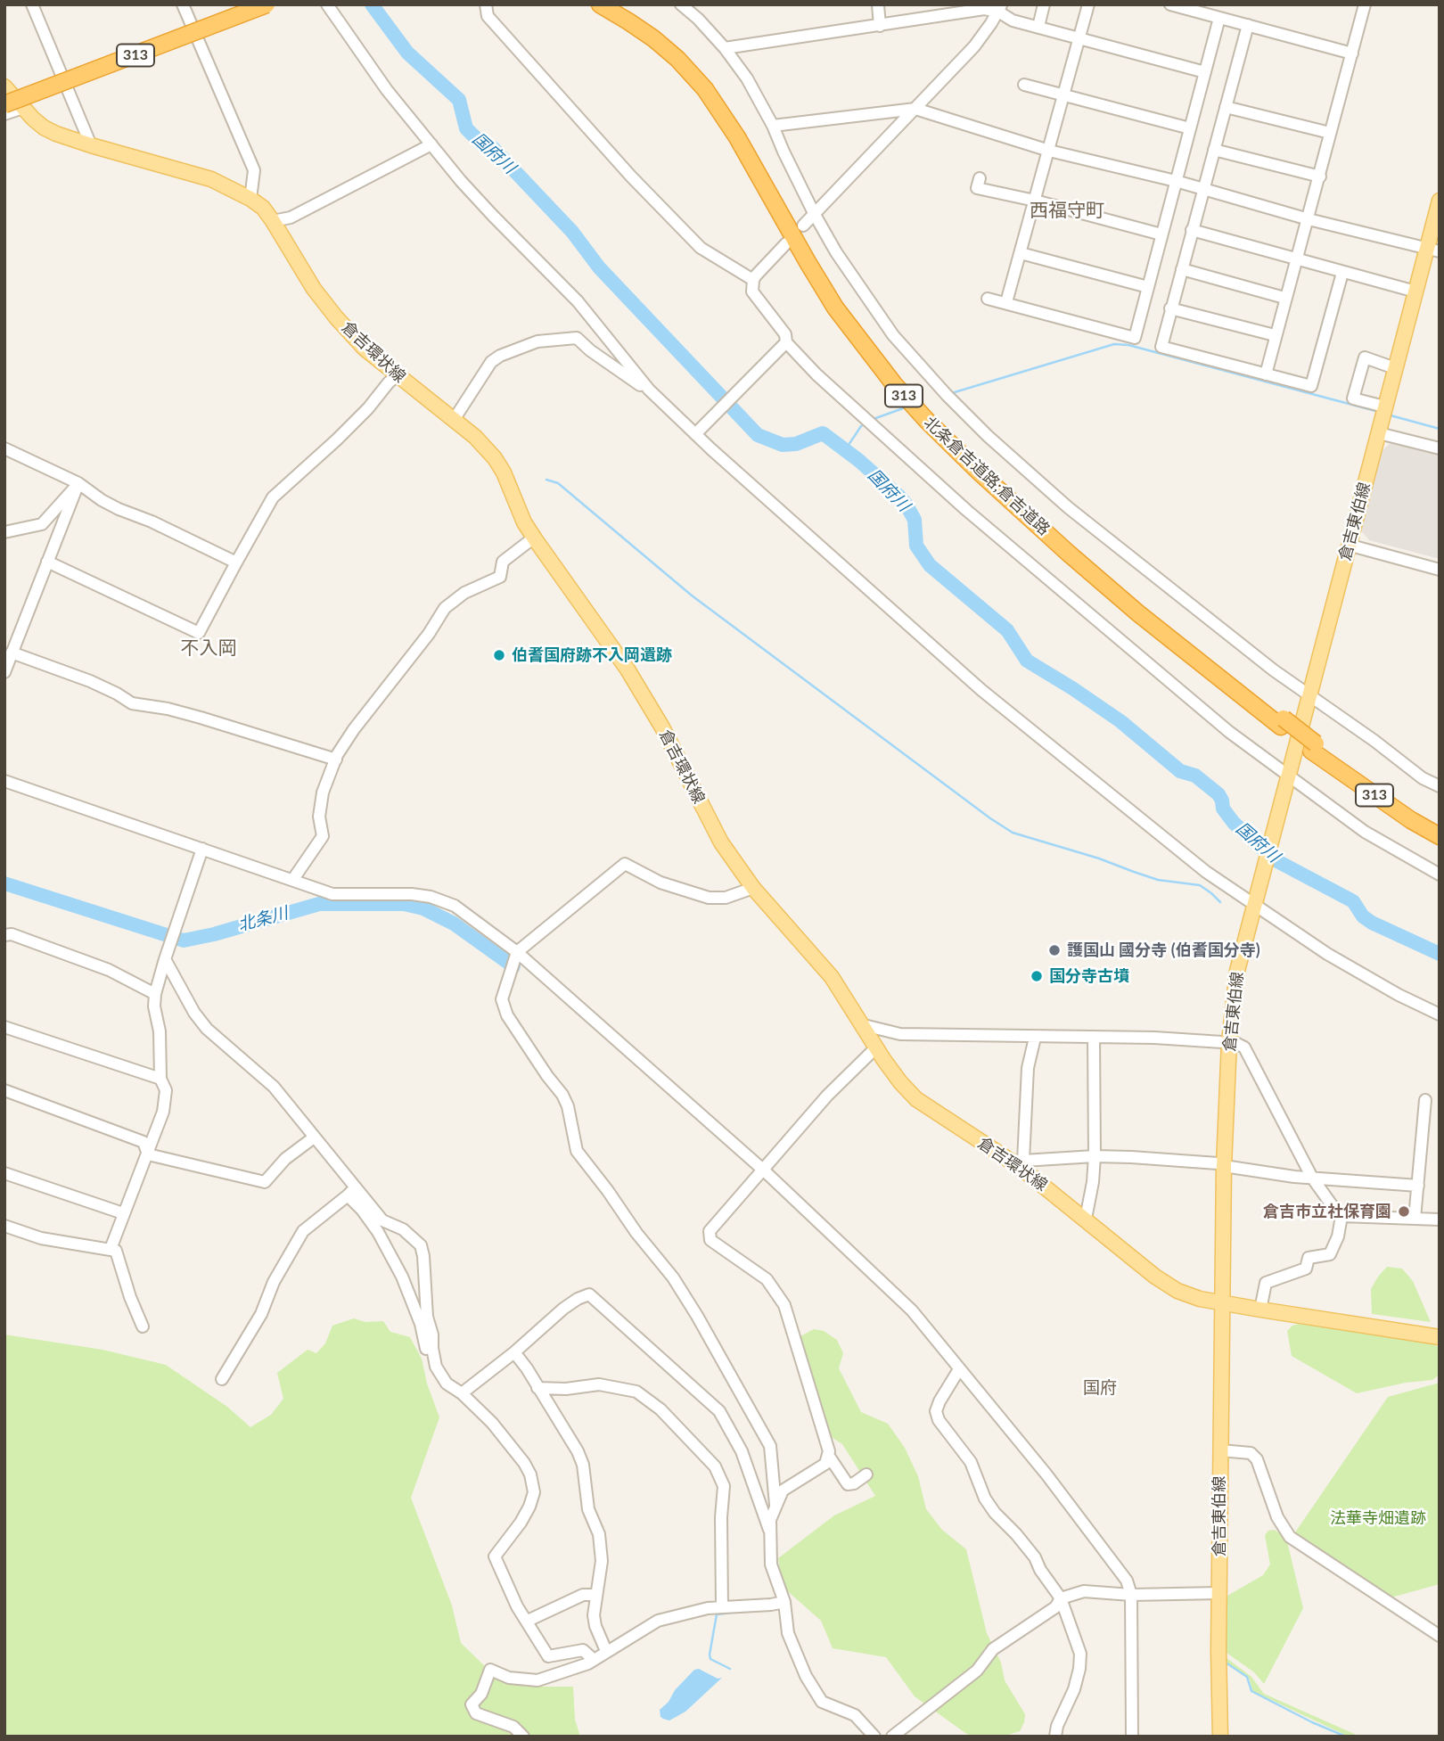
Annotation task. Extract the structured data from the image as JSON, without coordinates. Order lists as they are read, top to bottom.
{
  "streets": {
    "highway": ["313", "北条倉吉道路;倉吉道路"],
    "main road": ["倉吉環状線", "倉吉東伯線"]
  },
  "crossings": [
    ["倉吉環状線", "倉吉東伯線"]
  ],
  "districts": ["西福守町", "不入岡", "国府"],
  "water": ["国府川", "北条川"],
  "parks": ["法華寺畑遺跡"],
  "places": [
    "伯耆国府跡不入岡遺跡",
    "護国山 國分寺 (伯耆国分寺)",
    "国分寺古墳",
    "倉吉市立社保育園"
  ]
}
